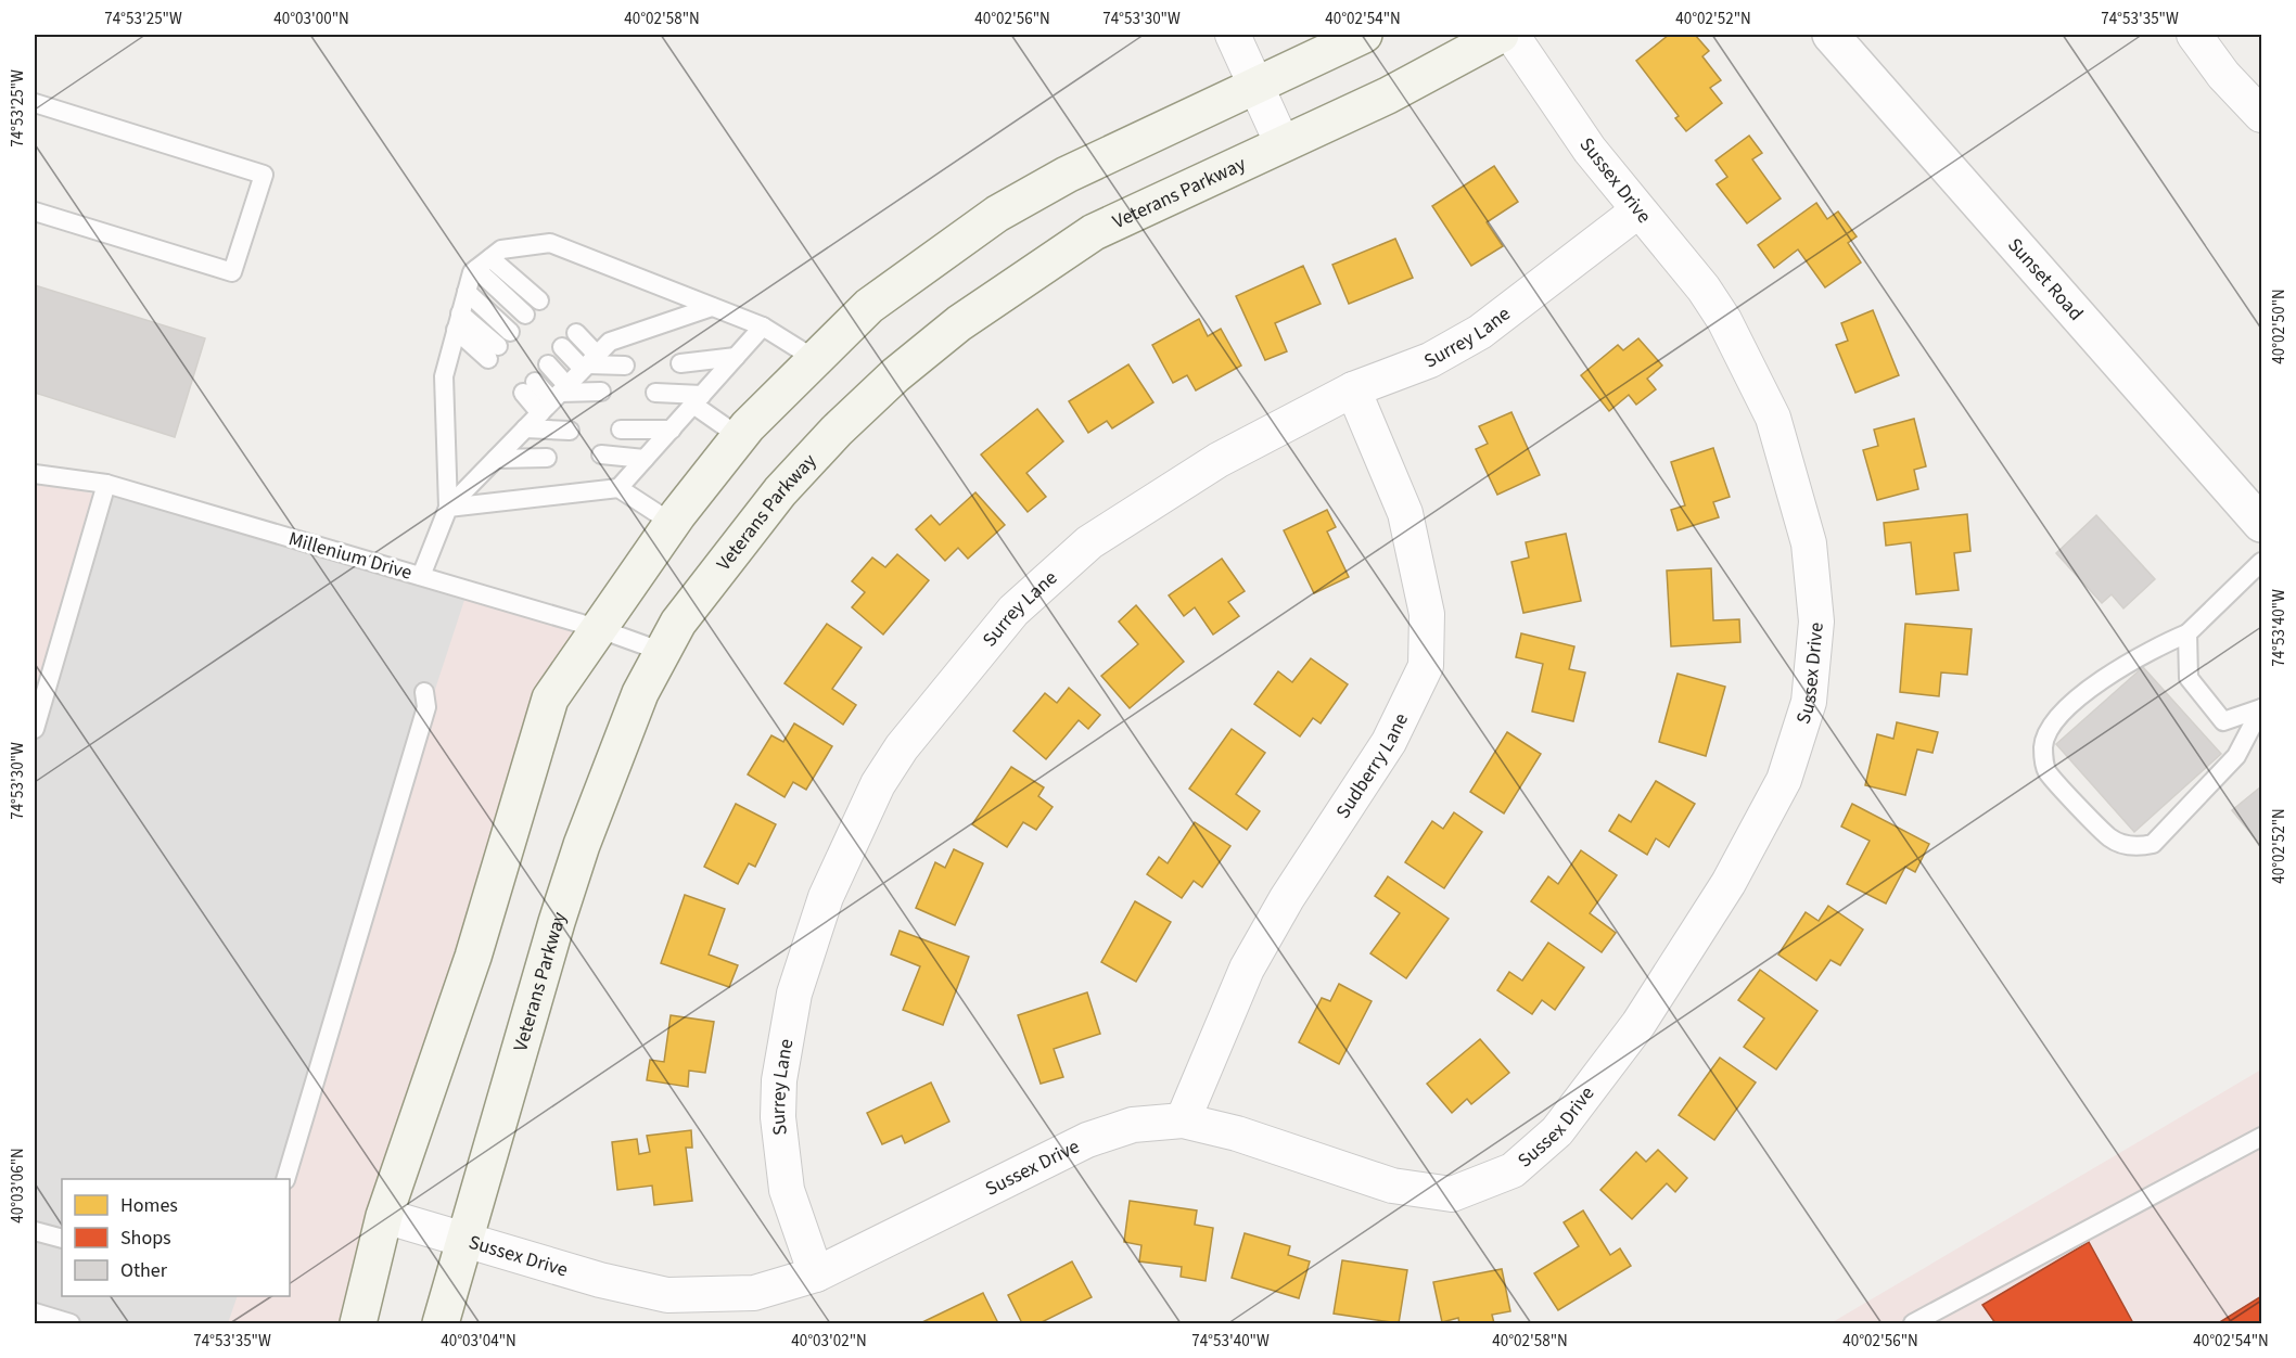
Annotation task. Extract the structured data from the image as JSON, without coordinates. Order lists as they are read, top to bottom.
{
  "streets": {
    "main road": ["Veterans Parkway"],
    "street": [
      "Sussex Drive",
      "Sunset Road",
      "Surrey Lane",
      "Sudberry Lane"
    ],
    "lane": ["Millenium Drive"]
  },
  "crossings": [
    ["Sussex Drive", "Veterans Parkway"],
    ["Sussex Drive", "Surrey Lane"],
    ["Sussex Drive", "Sudberry Lane"],
    ["Veterans Parkway", "Millenium Drive"],
    ["Surrey Lane", "Sudberry Lane"]
  ],
  "legend": ["Homes", "Shops", "Other"],
  "coordinates": [
    "74°53'25\"W",
    "40°03'00\"N",
    "40°02'58\"N",
    "40°02'56\"N",
    "74°53'30\"W",
    "40°02'54\"N",
    "40°02'52\"N",
    "74°53'35\"W",
    "40°02'50\"N",
    "74°53'40\"W",
    "40°03'06\"N",
    "40°03'04\"N",
    "40°03'02\"N"
  ]
}
